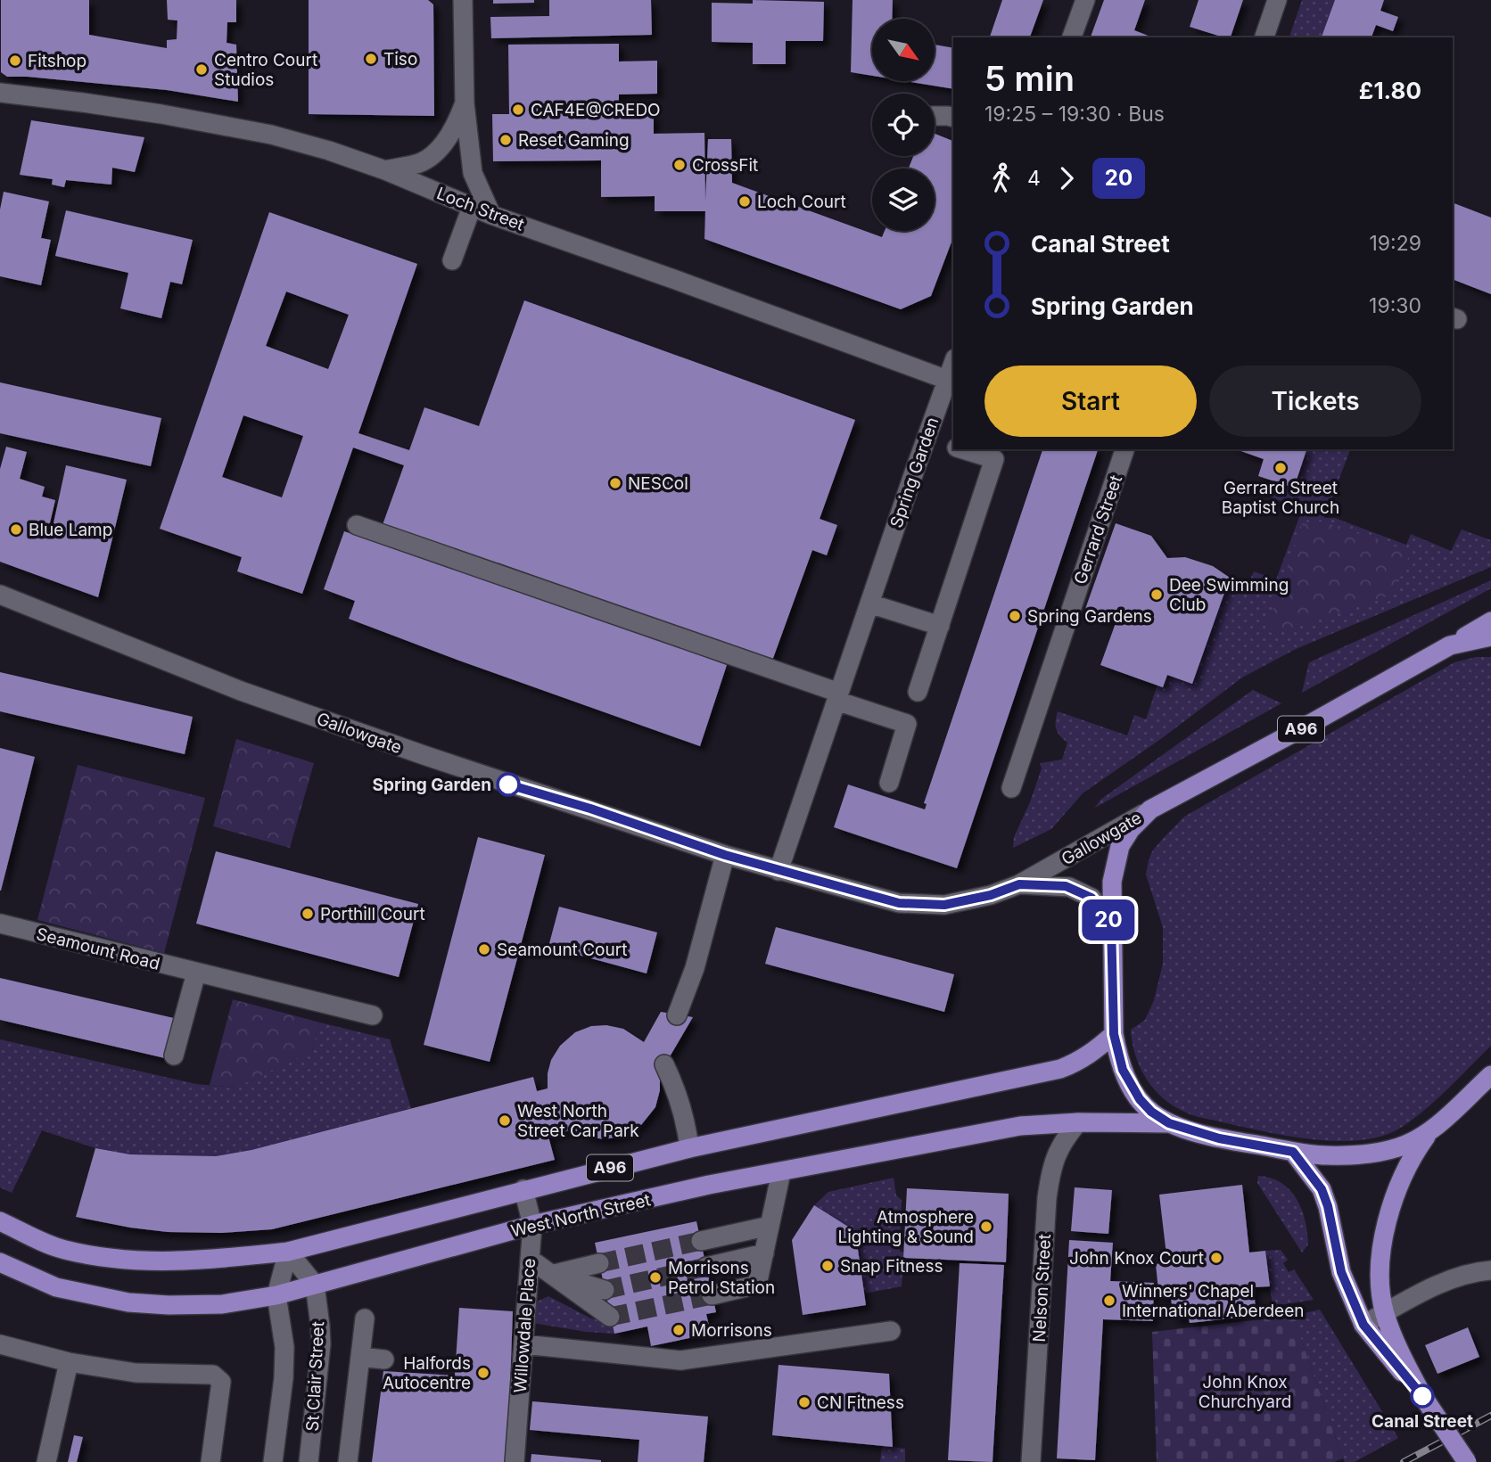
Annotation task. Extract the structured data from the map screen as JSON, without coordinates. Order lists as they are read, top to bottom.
{
  "streets": {
    "main road": ["A96", "West North Street"],
    "street": [
      "Loch Street",
      "Spring Garden",
      "Gerrard Street",
      "Gallowgate",
      "Seamount Road",
      "Nelson Street",
      "Willowdale Place",
      "St Clair Street"
    ]
  },
  "crossings": [
    ["Loch Street", "Spring Garden"],
    ["Spring Garden", "Gallowgate"],
    ["A96", "Gallowgate"],
    ["A96", "West North Street"],
    ["A96", "Willowdale Place"],
    ["A96", "St Clair Street"],
    ["West North Street", "Nelson Street"],
    ["West North Street", "Willowdale Place"],
    ["West North Street", "St Clair Street"]
  ],
  "parks": ["John Knox Churchyard"],
  "places": [
    "Tiso",
    "Fitshop",
    "Centro Court Studios",
    "CAF4E@CREDO",
    "Reset Gaming",
    "CrossFit",
    "Loch Court",
    "Gerrard Street Baptist Church",
    "NESCol",
    "Blue Lamp",
    "Dee Swimming Club",
    "Spring Gardens",
    "Spring Garden",
    "Porthill Court",
    "Seamount Court",
    "West North Street Car Park",
    "Atmosphere Lighting & Sound",
    "John Knox Court",
    "Snap Fitness",
    "Morrisons Petrol Station",
    "Winners' Chapel International Aberdeen",
    "Morrisons",
    "Halfords Autocentre",
    "Canal Street",
    "CN Fitness"
  ],
  "lines": ["bus line 20"],
  "north": "bottom right",
  "page": {
    "on_map": "20",
    "heading": ["5 min", "19:25 – 19:30 · Bus", "£1.80"],
    "legs": ["4", "20"],
    "list": [
      {
        "name": "Canal Street",
        "value": "19:29"
      },
      {
        "name": "Spring Garden",
        "value": "19:30"
      }
    ],
    "buttons": ["Start", "Tickets"]
  }
}
